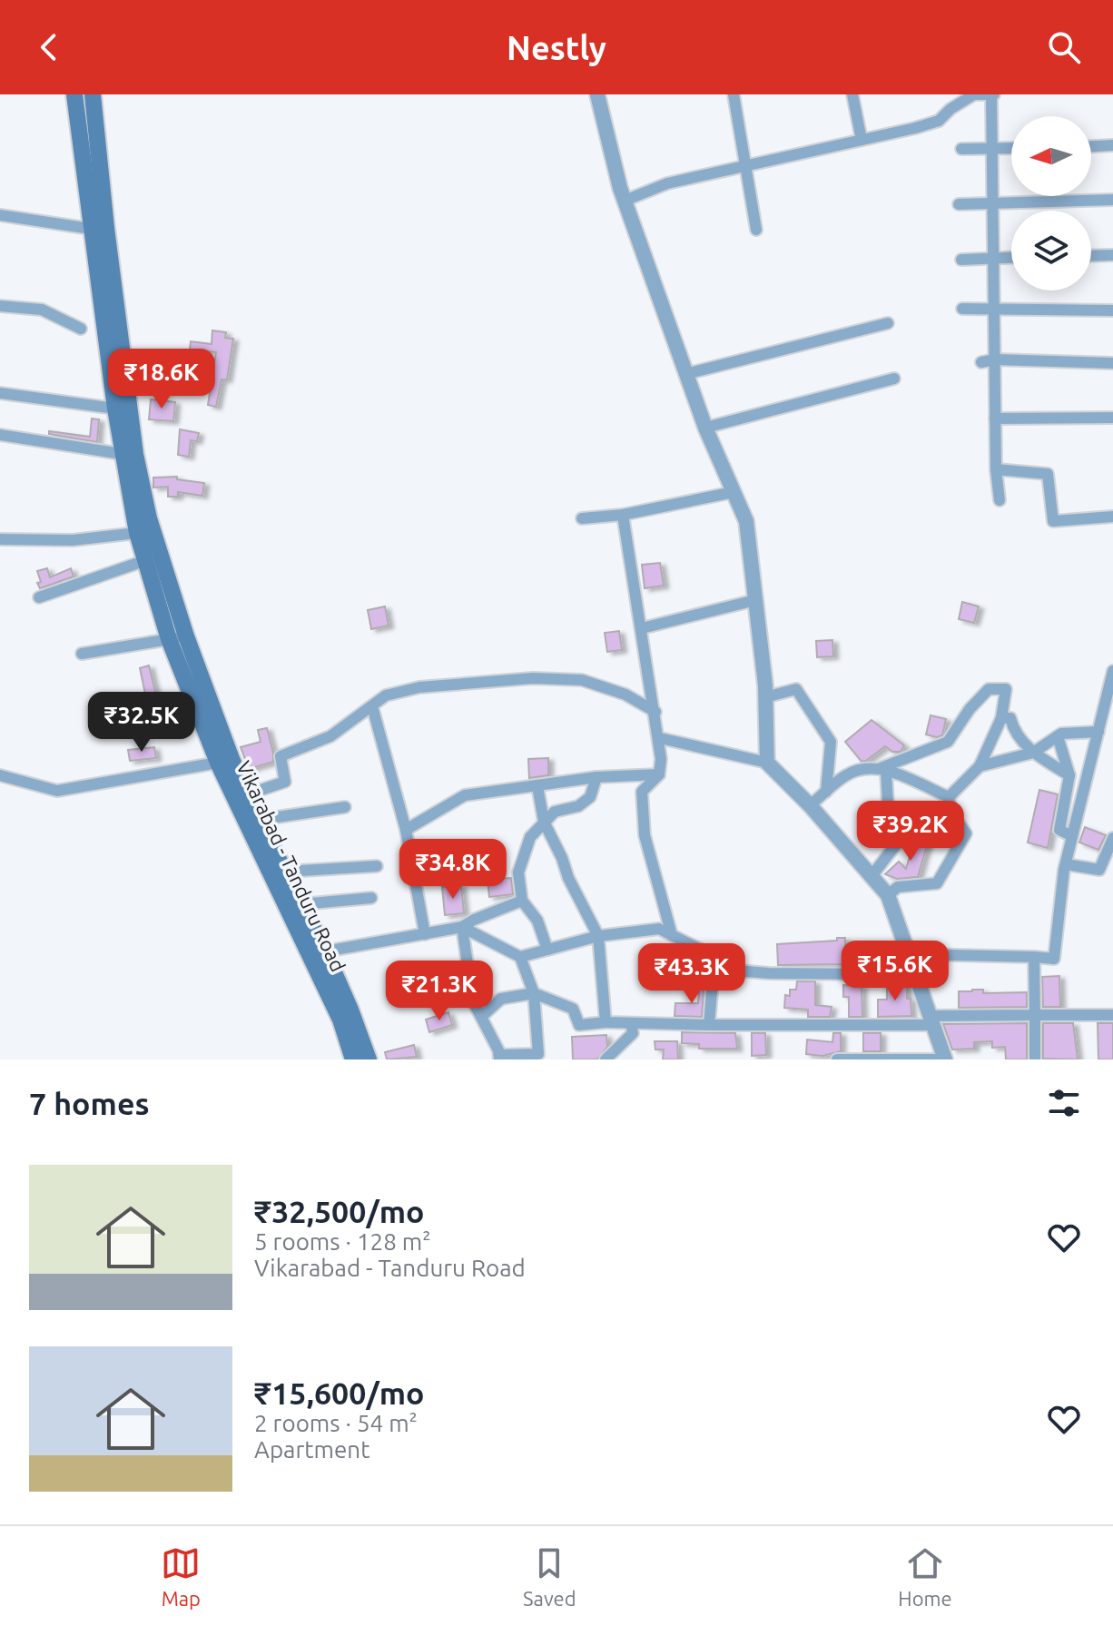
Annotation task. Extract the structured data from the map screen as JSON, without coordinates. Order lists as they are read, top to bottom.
{
  "streets": {
    "main road": ["Vikarabad - Tanduru Road"]
  },
  "north": "left",
  "page": {
    "header": "Nestly",
    "price": [
      "₹18.6K",
      "₹32.5K",
      "₹39.2K",
      "₹34.8K",
      "₹15.6K",
      "₹43.3K",
      "₹21.3K"
    ],
    "heading": "7 homes",
    "list": [
      {
        "name": "₹32,500/mo",
        "note": "5 rooms · 128 m² · Vikarabad - Tanduru Road"
      },
      {
        "name": "₹15,600/mo",
        "note": "2 rooms · 54 m² · Apartment"
      }
    ],
    "tabs": ["Map", "Saved", "Home"]
  }
}
